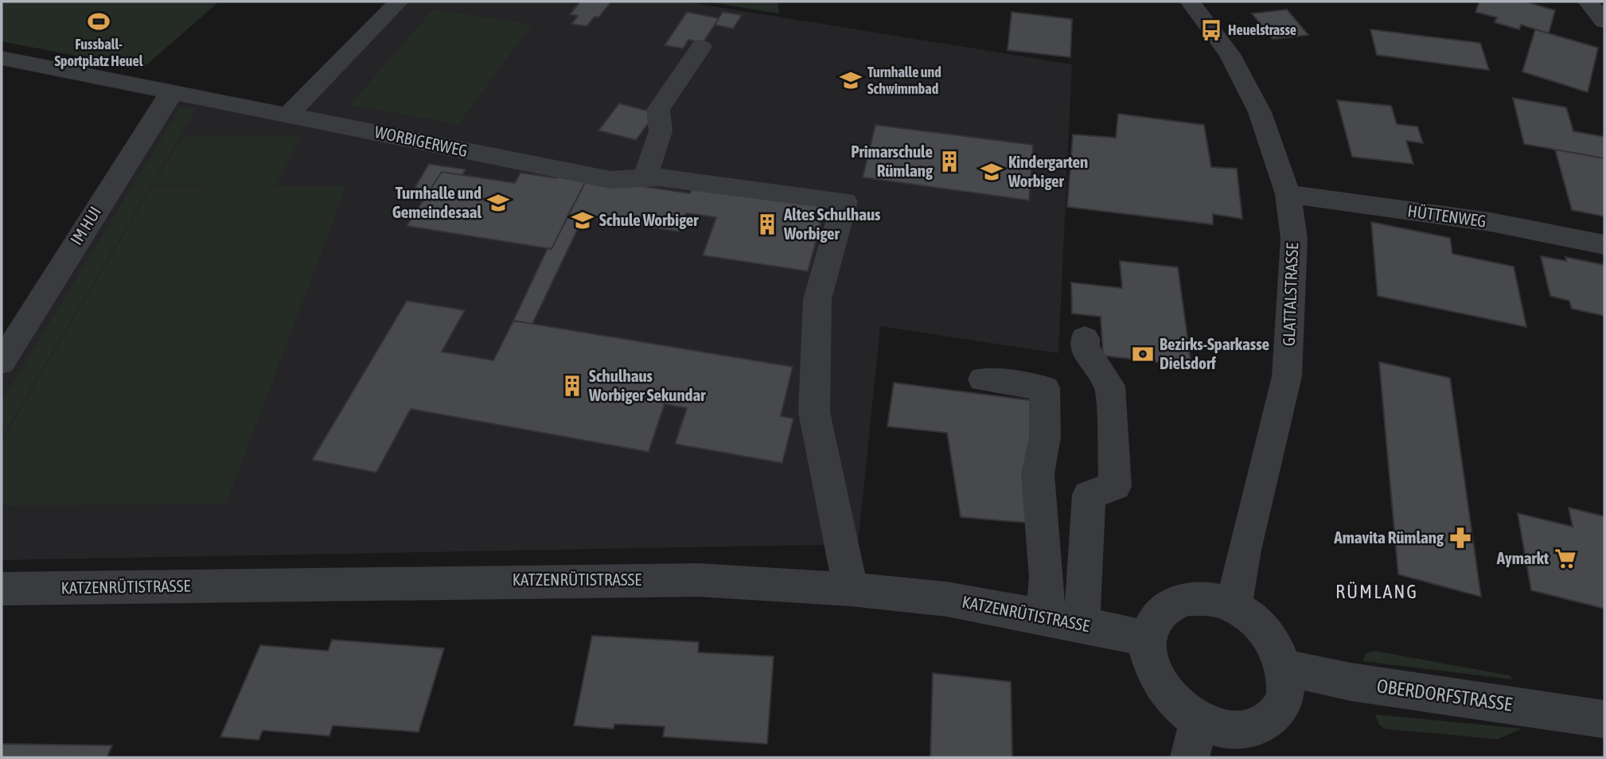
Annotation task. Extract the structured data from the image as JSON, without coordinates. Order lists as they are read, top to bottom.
{
  "streets": {
    "street": [
      "WORBIGERWEG",
      "HÜTTENWEG",
      "IM HUI",
      "GLATTALSTRASSE",
      "KATZENRÜTISTRASSE",
      "OBERDORFSTRASSE"
    ]
  },
  "crossings": [
    ["WORBIGERWEG", "IM HUI"],
    ["WORBIGERWEG", "KATZENRÜTISTRASSE"],
    ["HÜTTENWEG", "GLATTALSTRASSE"],
    ["GLATTALSTRASSE", "KATZENRÜTISTRASSE"],
    ["GLATTALSTRASSE", "OBERDORFSTRASSE"],
    ["KATZENRÜTISTRASSE", "OBERDORFSTRASSE"]
  ],
  "districts": ["RÜMLANG"],
  "places": {
    "sports": ["Fussball- Sportplatz Heuel"],
    "bus stop": ["Heuelstrasse"],
    "school or university": [
      "Turnhalle und Schwimmbad",
      "Kindergarten Worbiger",
      "Turnhalle und Gemeindesaal",
      "Schule Worbiger"
    ],
    "building": ["Primarschule Rümlang", "Altes Schulhaus Worbiger", "Schulhaus Worbiger Sekundar"],
    "bank": ["Bezirks-Sparkasse Dielsdorf"],
    "pharmacy": ["Amavita Rümlang"],
    "supermarket": ["Aymarkt"]
  }
}
